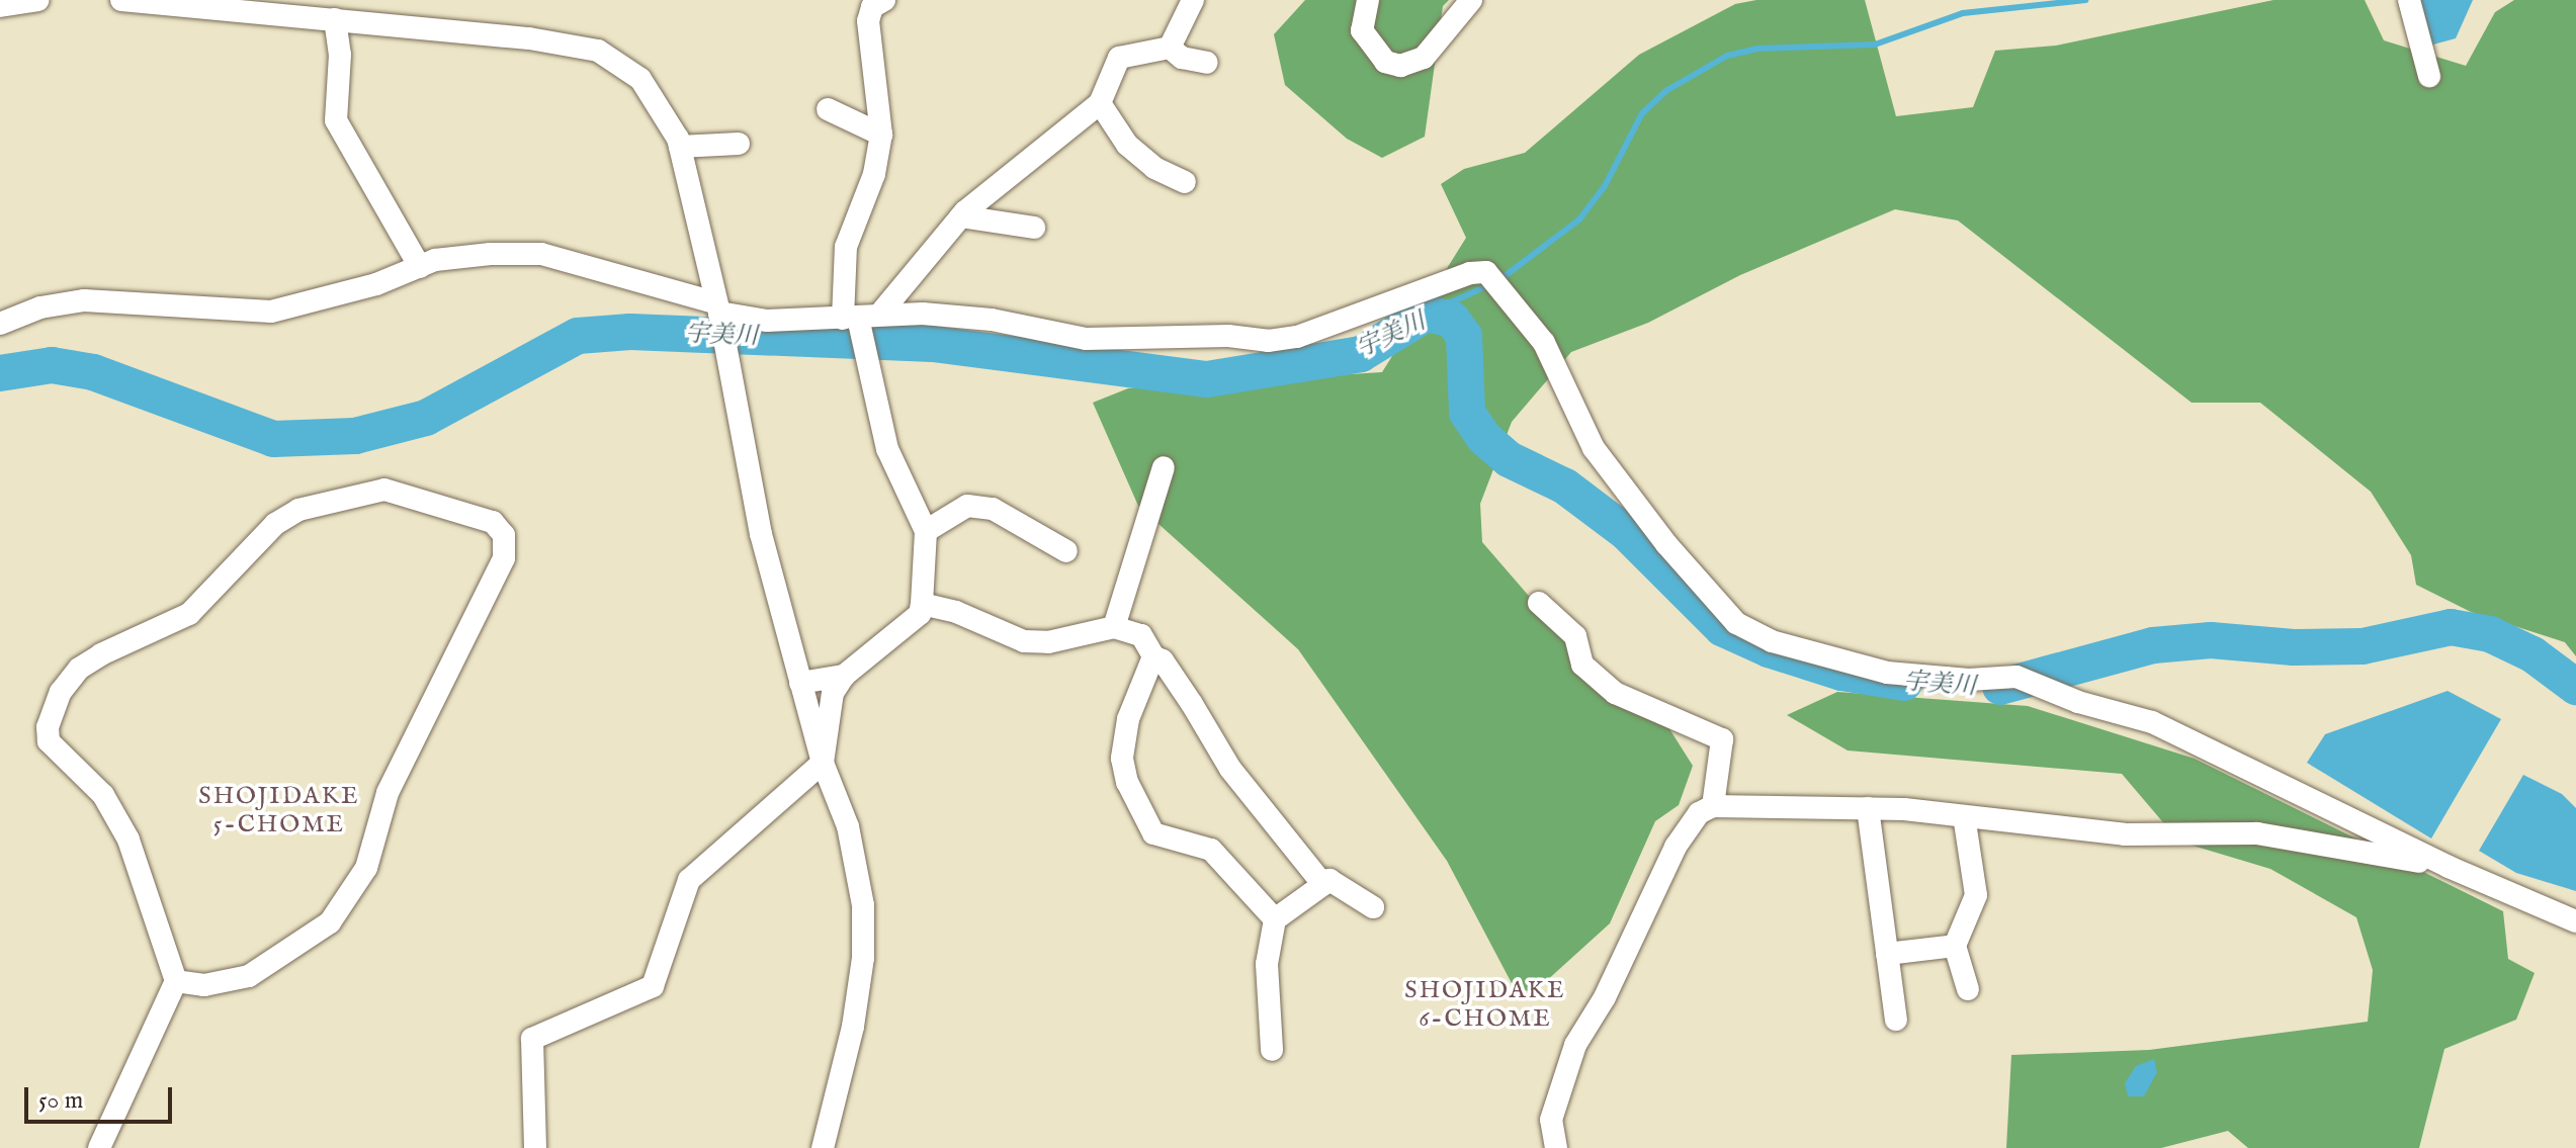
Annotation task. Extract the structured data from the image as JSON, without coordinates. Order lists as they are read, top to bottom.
{
  "districts": ["SHOJIDAKE 5-CHOME", "SHOJIDAKE 6-CHOME"],
  "water": ["宇美川"],
  "scale_bar": "50 m"
}
